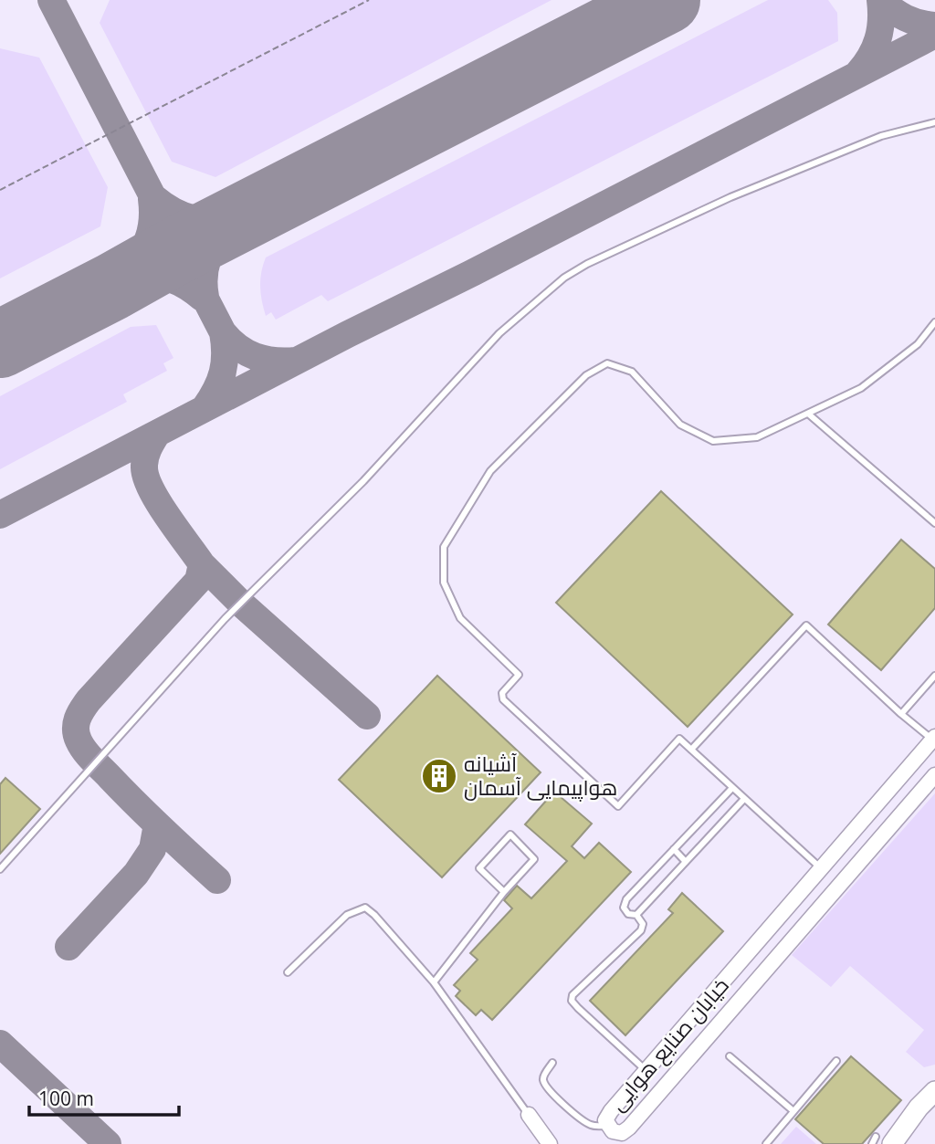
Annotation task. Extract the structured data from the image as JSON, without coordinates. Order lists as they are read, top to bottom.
{
  "streets": {
    "street": ["خیابان صنایع هوایی"]
  },
  "places": {
    "building": ["آشیانه هواپیمایی آسمان"]
  },
  "scale_bar": "100 m"
}
